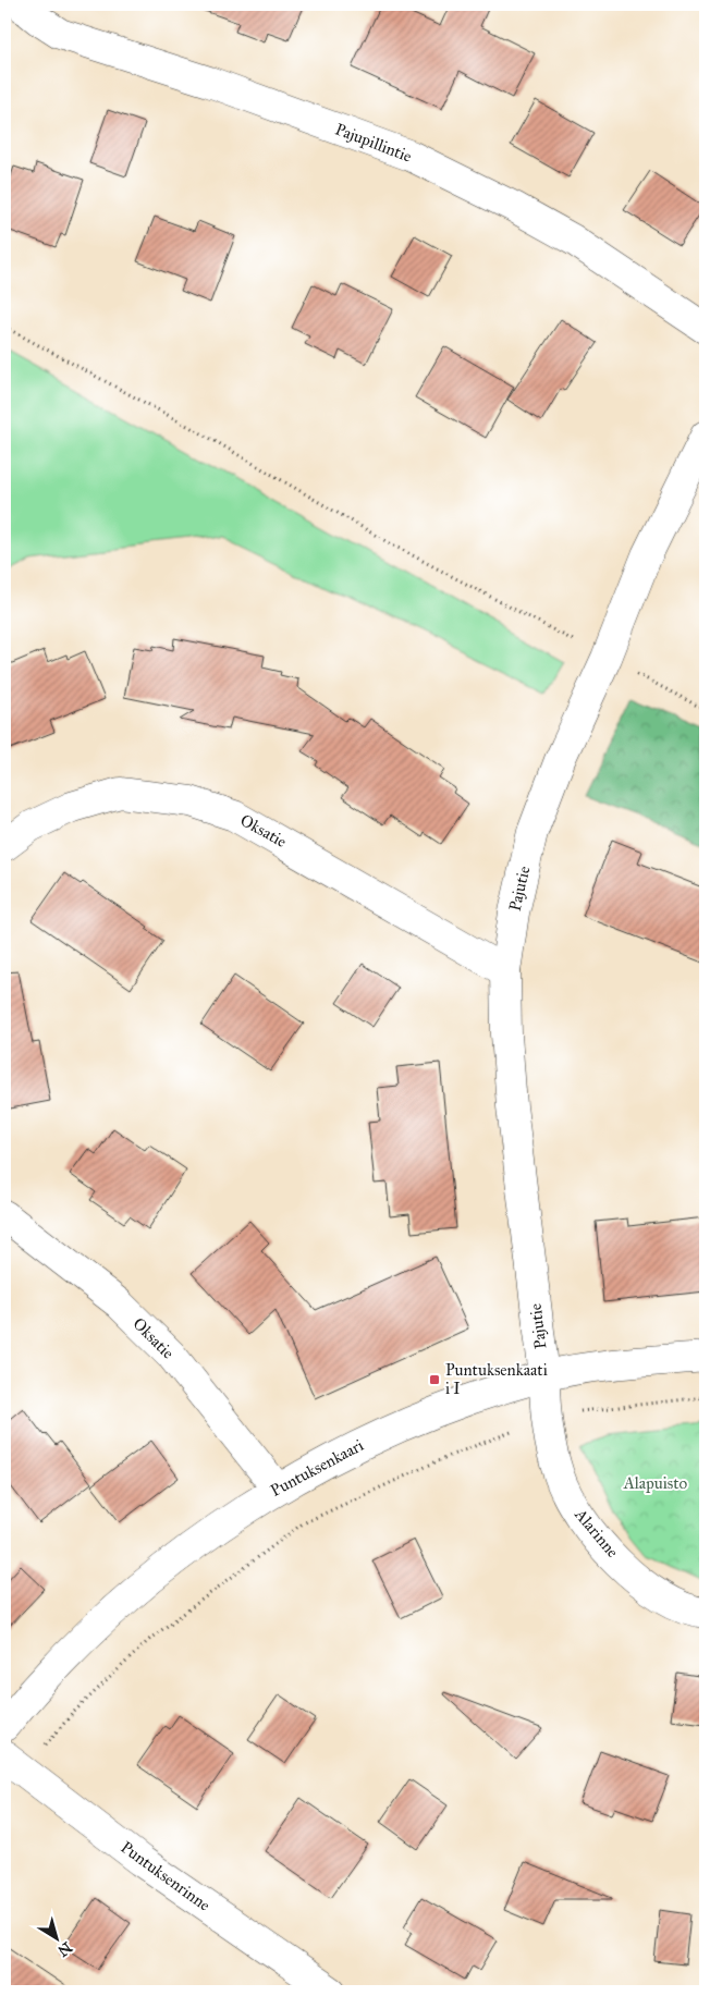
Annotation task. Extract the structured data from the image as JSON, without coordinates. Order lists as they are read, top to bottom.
{
  "streets": {
    "street": [
      "Pajupillintie",
      "Oksatie",
      "Pajutie",
      "Puntuksenkaari",
      "Alarinne",
      "Puntuksenrinne"
    ]
  },
  "crossings": [
    ["Oksatie", "Pajutie"],
    ["Oksatie", "Puntuksenkaari"],
    ["Pajutie", "Puntuksenkaari"],
    ["Pajutie", "Alarinne"],
    ["Puntuksenkaari", "Alarinne"]
  ],
  "parks": ["Alapuisto"],
  "places": {
    "transit": ["Puntuksenkaati i I"]
  },
  "north": "bottom right"
}
